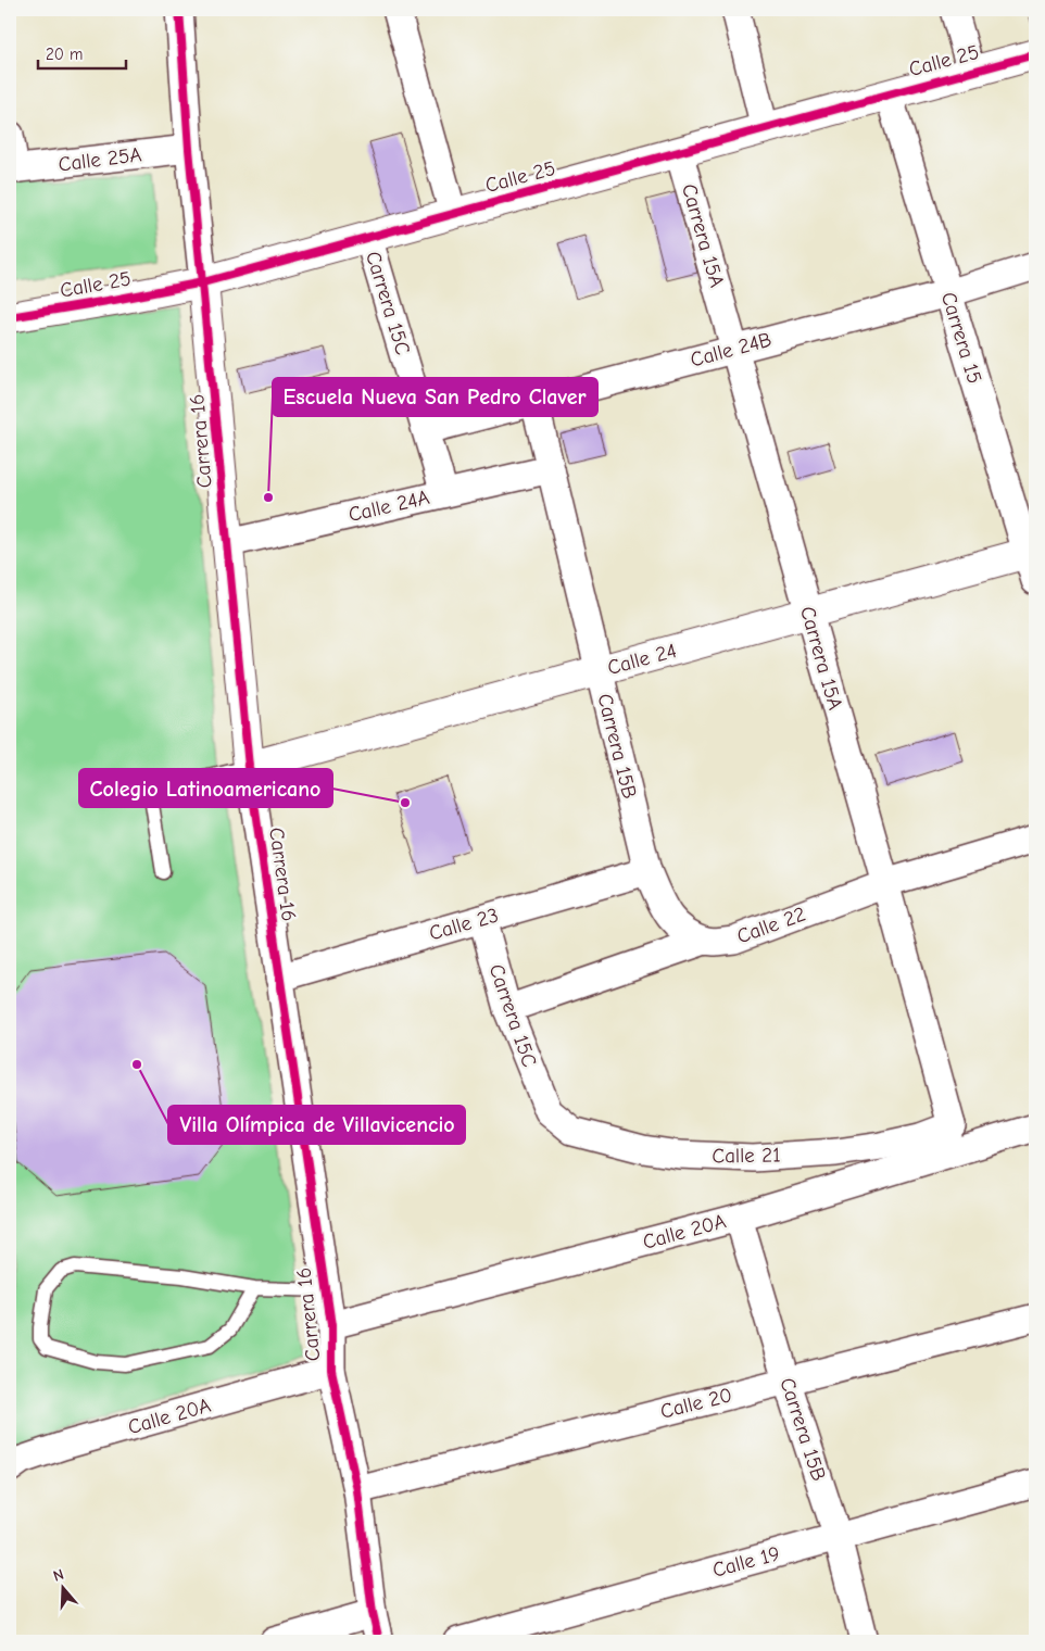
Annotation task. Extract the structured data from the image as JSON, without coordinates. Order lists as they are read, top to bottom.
{
  "streets": {
    "street": [
      "Calle 25",
      "Calle 25A",
      "Carrera 15A",
      "Carrera 15C",
      "Carrera 15",
      "Calle 24B",
      "Carrera 16",
      "Calle 24A",
      "Calle 24",
      "Carrera 15B",
      "Calle 23",
      "Calle 22",
      "Calle 21",
      "Calle 20A",
      "Calle 20",
      "Calle 19"
    ]
  },
  "crossings": [
    ["Calle 25", "Carrera 15A"],
    ["Calle 25", "Carrera 15C"],
    ["Calle 25", "Carrera 15"],
    ["Calle 25", "Carrera 16"],
    ["Calle 25A", "Carrera 16"],
    ["Carrera 15A", "Calle 24B"],
    ["Carrera 15A", "Calle 24"],
    ["Carrera 15A", "Calle 22"],
    ["Carrera 15A", "Calle 21"],
    ["Carrera 15C", "Calle 24B"],
    ["Carrera 15C", "Calle 24A"],
    ["Carrera 15C", "Calle 23"],
    ["Carrera 15C", "Calle 22"],
    ["Carrera 15C", "Calle 21"],
    ["Carrera 15", "Calle 24B"],
    ["Carrera 15", "Calle 24"],
    ["Calle 24B", "Carrera 15B"],
    ["Carrera 16", "Calle 24A"],
    ["Carrera 16", "Calle 24"],
    ["Carrera 16", "Calle 23"],
    ["Carrera 16", "Calle 20A"],
    ["Carrera 16", "Calle 20"],
    ["Calle 24A", "Carrera 15B"],
    ["Calle 24", "Carrera 15B"],
    ["Carrera 15B", "Calle 23"],
    ["Carrera 15B", "Calle 22"],
    ["Carrera 15B", "Calle 20A"],
    ["Carrera 15B", "Calle 20"],
    ["Carrera 15B", "Calle 19"]
  ],
  "places": ["Escuela Nueva San Pedro Claver", "Colegio Latinoamericano", "Villa Olímpica de Villavicencio"],
  "scale_bar": "20 m",
  "north": "top"
}
